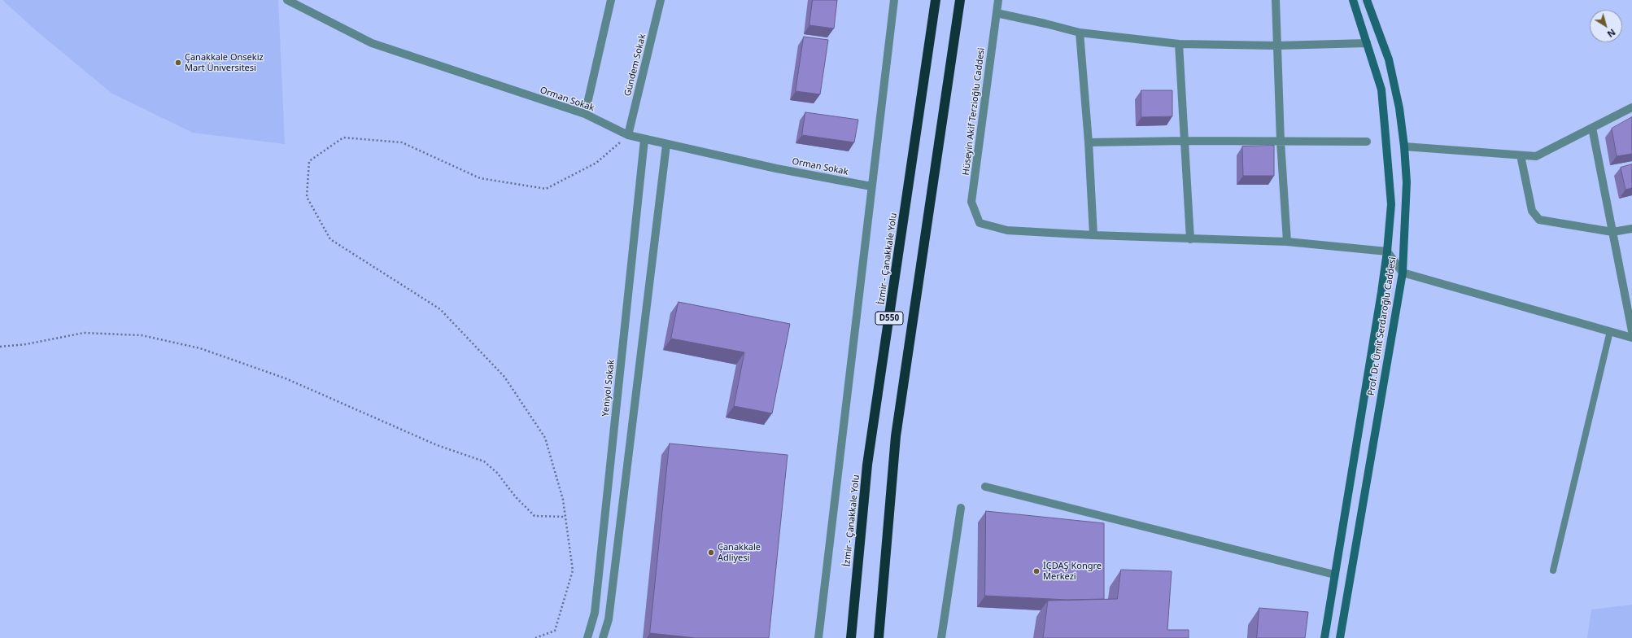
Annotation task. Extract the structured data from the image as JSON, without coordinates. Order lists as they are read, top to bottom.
{
  "streets": {
    "highway": ["İzmir - Çanakkale Yolu", "D550"],
    "street": [
      "Gündem Sokak",
      "Orman Sokak",
      "Hüseyin Akif Terzioğlu Caddesi",
      "Prof. Dr. Ümit Serdaroğlu Caddesi",
      "Yeniyol Sokak"
    ]
  },
  "crossings": [
    ["Gündem Sokak", "Orman Sokak"],
    ["Orman Sokak", "Yeniyol Sokak"]
  ],
  "places": ["Çanakkale Onsekiz Mart Üniversitesi", "Çanakkale Adliyesi", "İÇDAŞ Kongre Merkezi"],
  "north": "bottom right"
}
